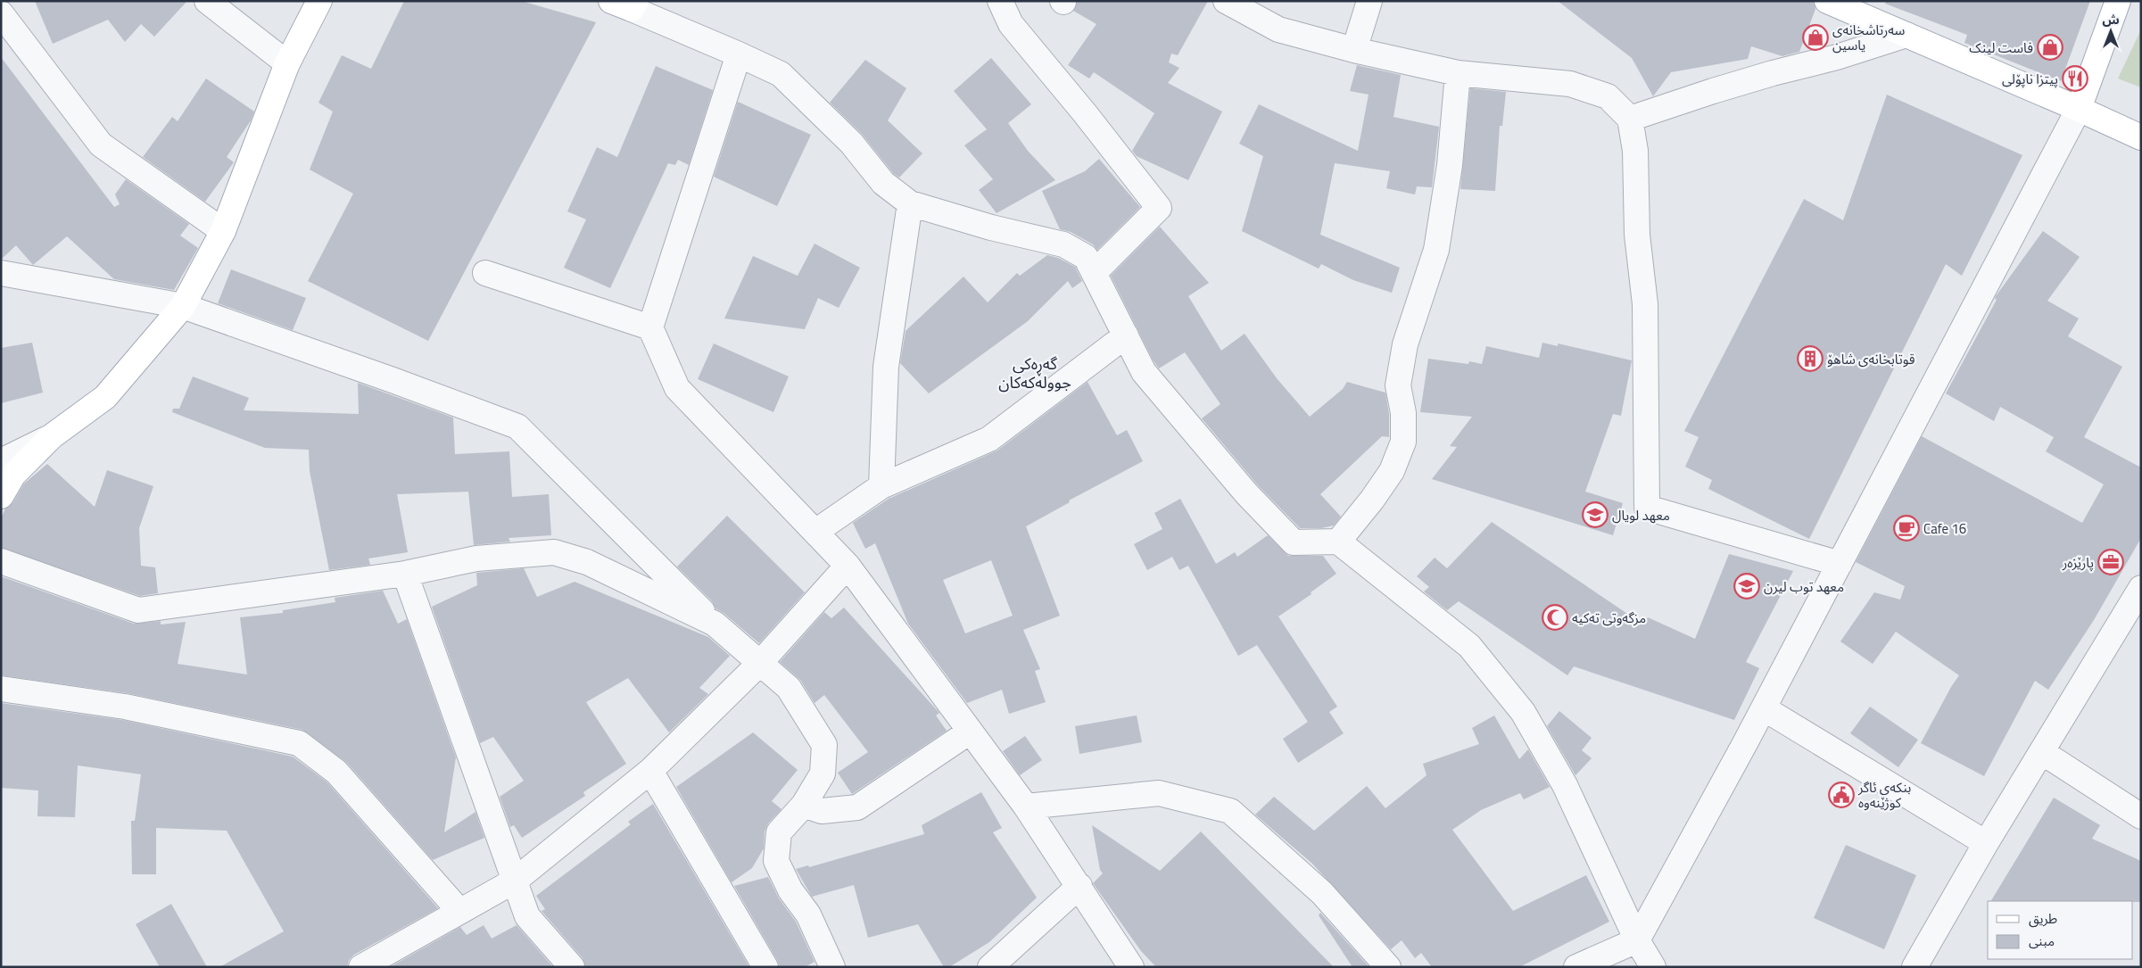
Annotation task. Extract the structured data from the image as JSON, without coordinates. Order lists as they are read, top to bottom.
{
  "districts": ["گەڕەکی جوولەکەکان"],
  "places": {
    "shop": ["سە‌رتاشخانە‌ی یاسین", "فاست لینک"],
    "restaurant": ["پیتزا ناپۆلی"],
    "building": ["قوتابخانەی شاهۆ"],
    "school or university": ["معهد لويال", "معهد توب ليرن"],
    "cafe": ["Cafe 16"],
    "office": ["پارێزەر"],
    "mosque": ["مزگەوتی تەکیە"],
    "public building": ["بنکەی ئاگر کوژێنەوە"]
  },
  "legend": ["طريق", "مبنى"],
  "north": "top"
}
